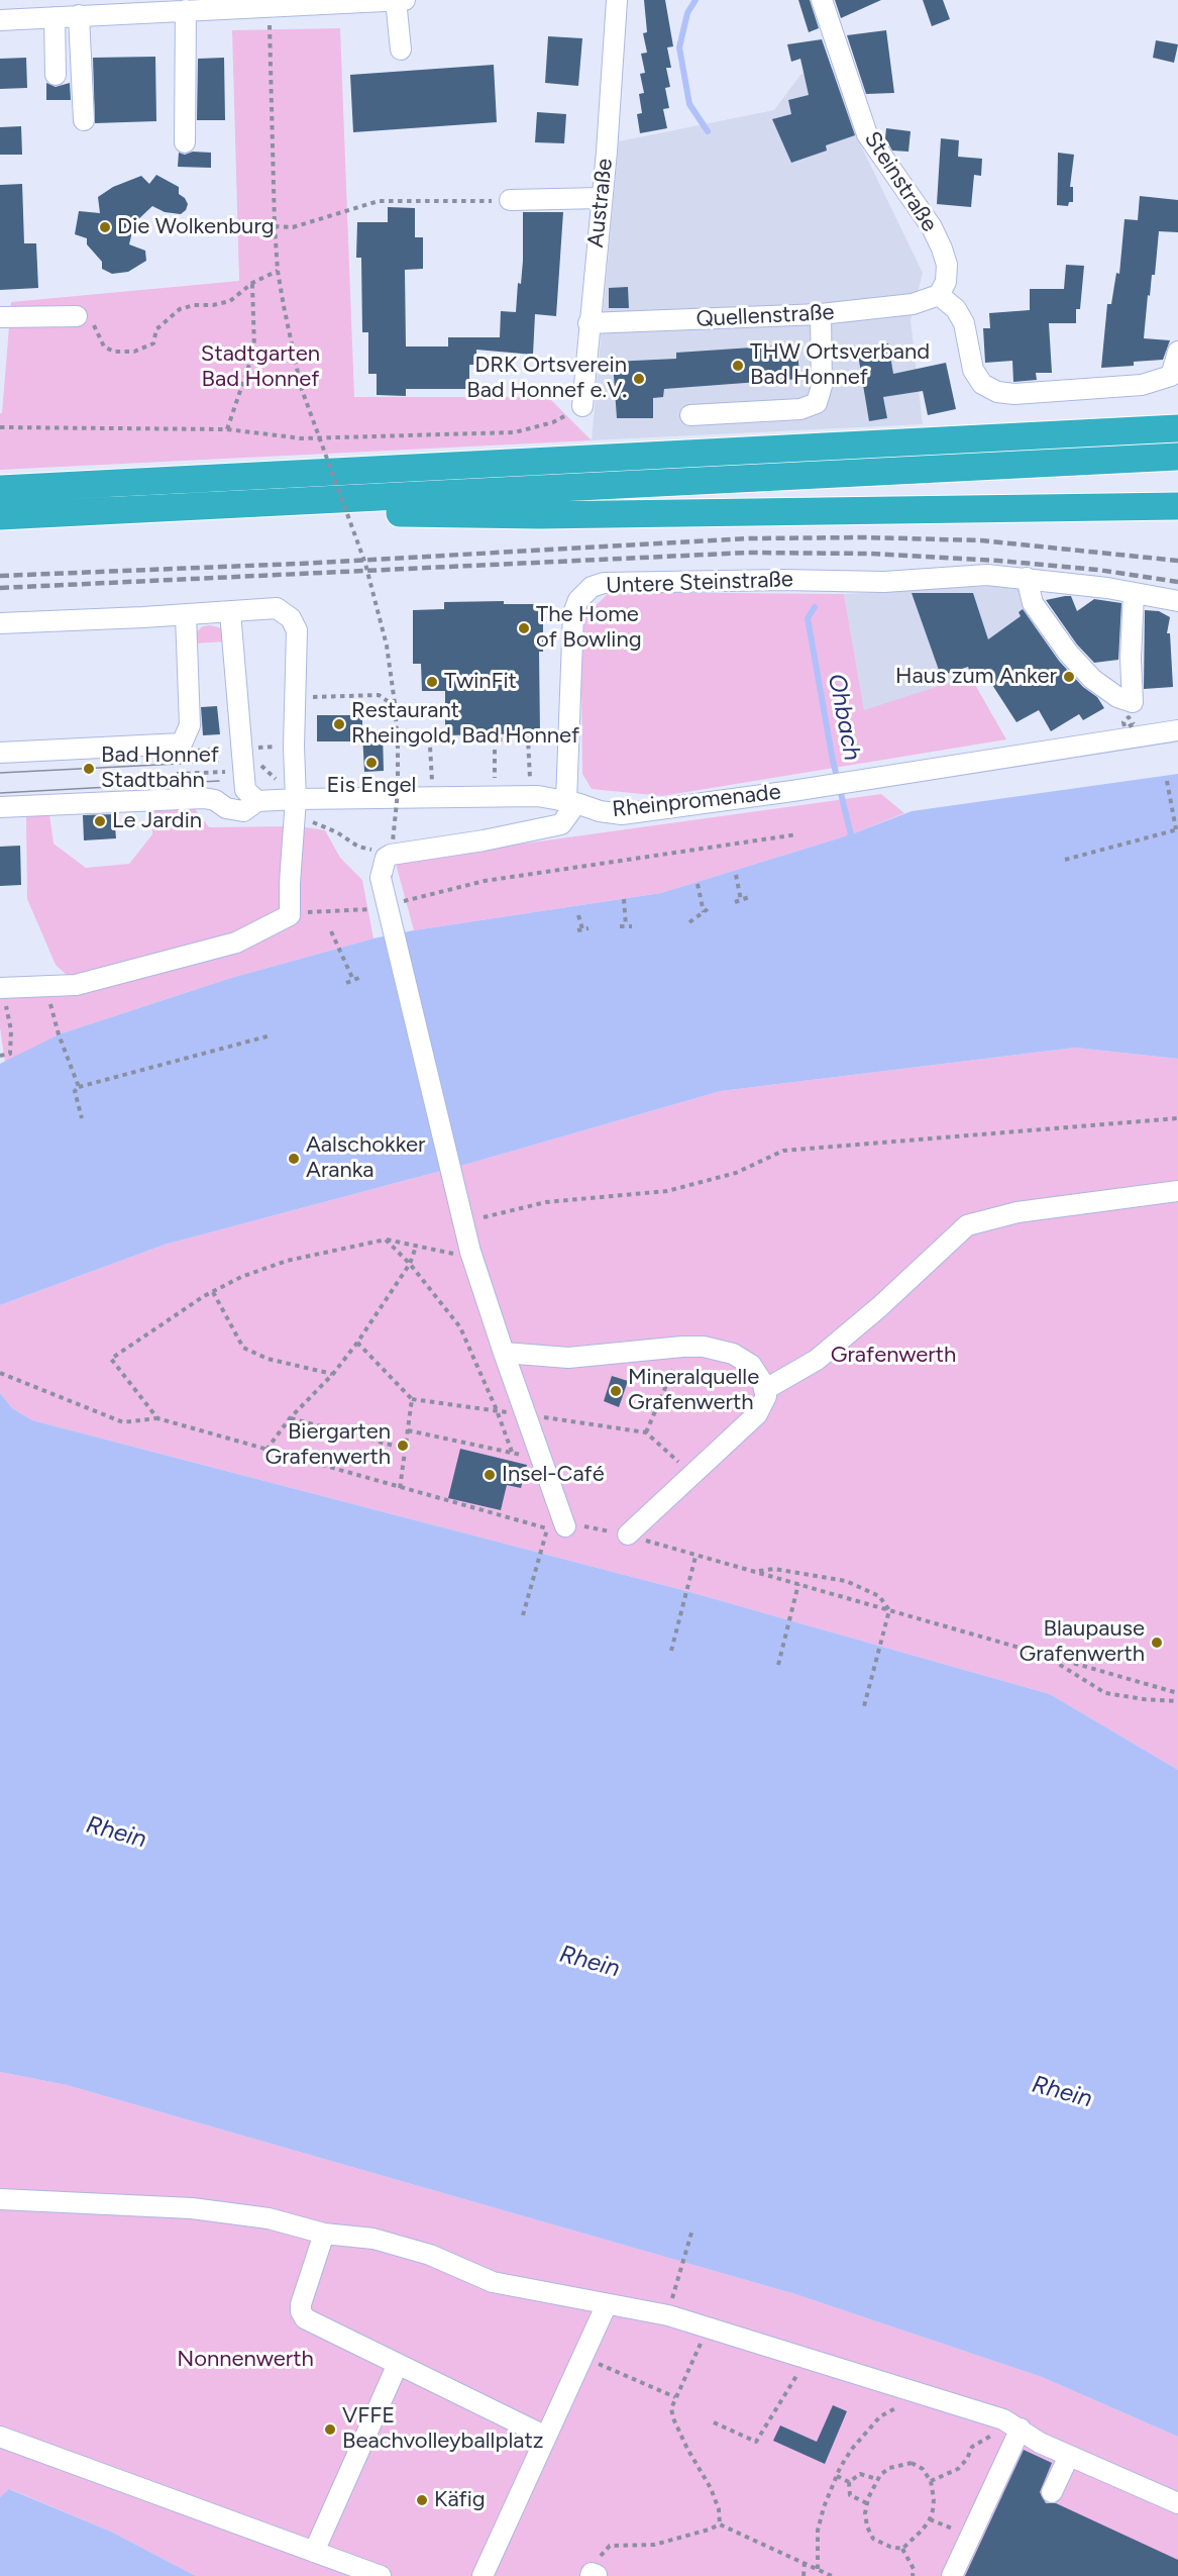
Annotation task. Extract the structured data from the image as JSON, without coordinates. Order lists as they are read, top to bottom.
{
  "streets": {
    "street": [
      "Steinstraße",
      "Austraße",
      "Quellenstraße",
      "Untere Steinstraße",
      "Rheinpromenade"
    ]
  },
  "crossings": [
    ["Steinstraße", "Quellenstraße"],
    ["Austraße", "Quellenstraße"],
    ["Untere Steinstraße", "Rheinpromenade"]
  ],
  "water": ["Ohbach", "Rhein"],
  "parks": ["Stadtgarten Bad Honnef", "Grafenwerth", "Nonnenwerth"],
  "places": [
    "Die Wolkenburg",
    "THW Ortsverband Bad Honnef",
    "DRK Ortsverein Bad Honnef e.V.",
    "The Home of Bowling",
    "Haus zum Anker",
    "TwinFit",
    "Restaurant Rheingold, Bad Honnef",
    "Eis Engel",
    "Bad Honnef Stadtbahn",
    "Le Jardin",
    "Aalschokker Aranka",
    "Mineralquelle Grafenwerth",
    "Biergarten Grafenwerth",
    "Insel-Café",
    "Blaupause Grafenwerth",
    "VFFE Beachvolleyballplatz",
    "Käfig"
  ]
}
